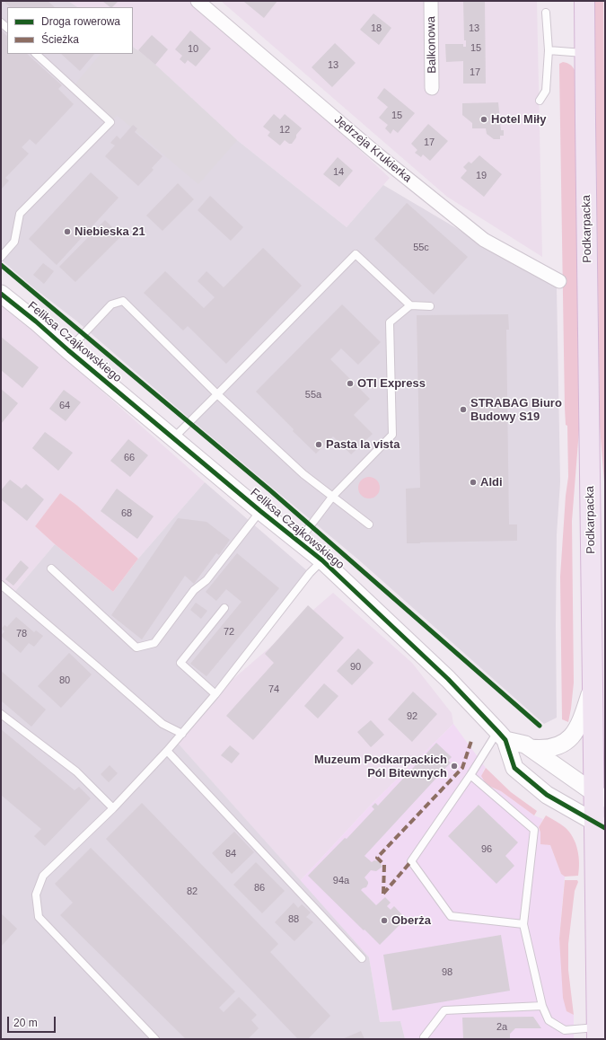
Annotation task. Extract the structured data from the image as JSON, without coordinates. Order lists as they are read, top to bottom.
{
  "streets": {
    "main road": ["Podkarpacka"],
    "street": ["Balkonowa", "Jędrzeja Krukierka", "Feliksa Czajkowskiego"]
  },
  "crossings": [
    ["Podkarpacka", "Feliksa Czajkowskiego"]
  ],
  "places": [
    "Hotel Miły",
    "Niebieska 21",
    "OTI Express",
    "STRABAG Biuro Budowy S19",
    "Pasta la vista",
    "Aldi",
    "Muzeum Podkarpackich Pól Bitewnych",
    "Oberża"
  ],
  "house_numbers": [
    "18",
    "13",
    "15",
    "10",
    "13",
    "17",
    "15",
    "12",
    "17",
    "14",
    "19",
    "55c",
    "55a",
    "64",
    "66",
    "68",
    "72",
    "78",
    "90",
    "80",
    "74",
    "92",
    "96",
    "84",
    "94a",
    "86",
    "82",
    "88",
    "98",
    "2a"
  ],
  "legend": ["Droga rowerowa", "Ścieżka"],
  "scale_bar": "20 m"
}
